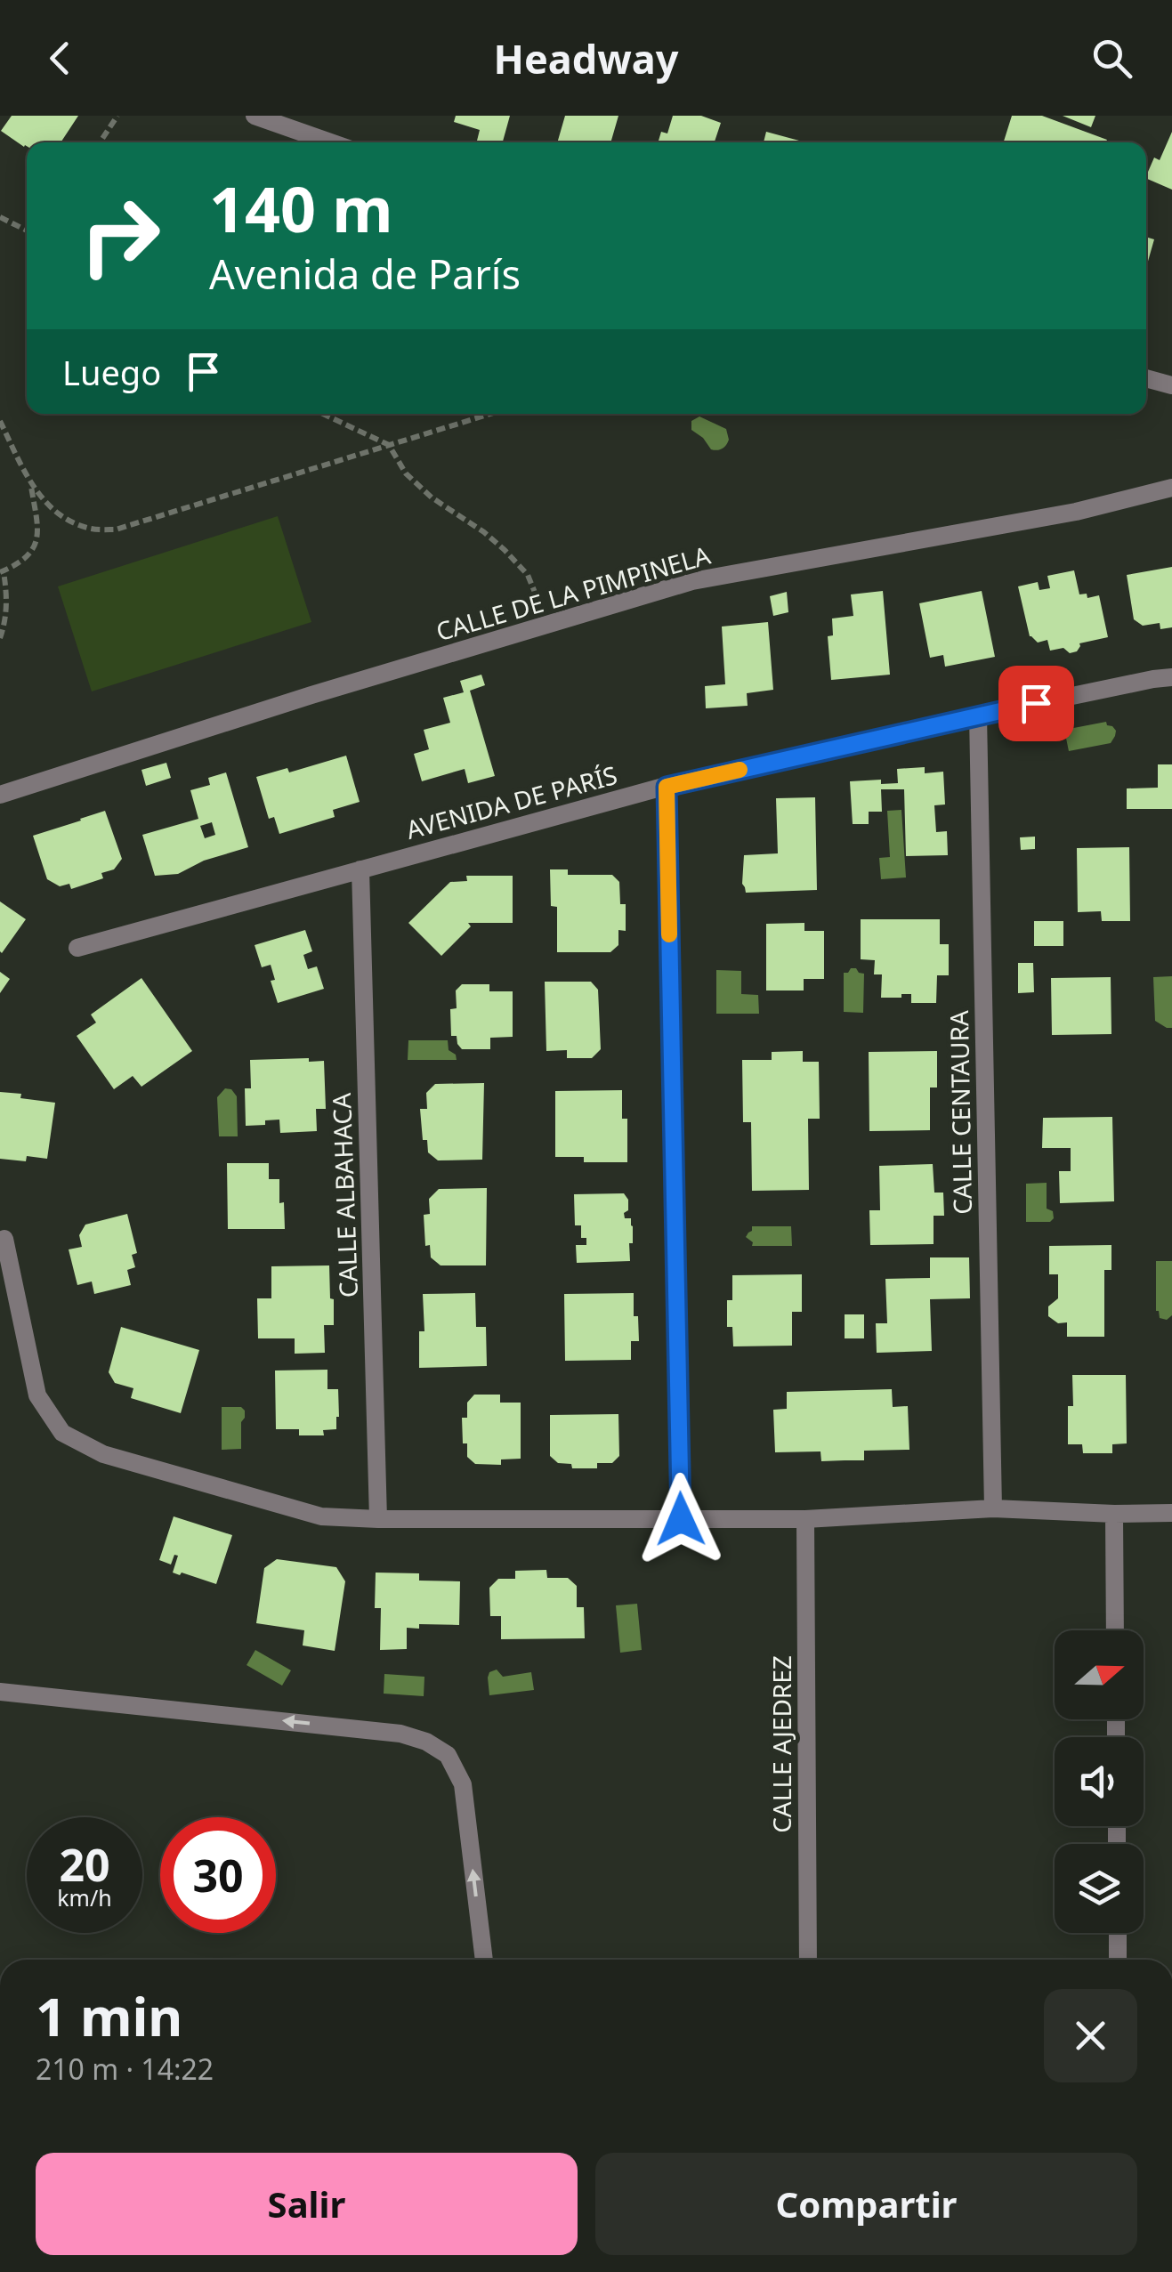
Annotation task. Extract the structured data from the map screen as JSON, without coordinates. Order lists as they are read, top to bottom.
{
  "streets": {
    "street": [
      "CALLE DE LA PIMPINELA",
      "AVENIDA DE PARÍS",
      "CALLE CENTAURA",
      "CALLE ALBAHACA",
      "CALLE AJEDREZ"
    ]
  },
  "crossings": [
    ["AVENIDA DE PARÍS", "CALLE CENTAURA"],
    ["AVENIDA DE PARÍS", "CALLE ALBAHACA"]
  ],
  "north": "right",
  "page": {
    "header": "Headway",
    "turn": ["140 m", "Avenida de París"],
    "then": "Luego",
    "speed": "20 km/h",
    "limit": "30",
    "heading": ["1 min", "210 m · 14:22"],
    "buttons": ["Salir", "Compartir"]
  }
}
